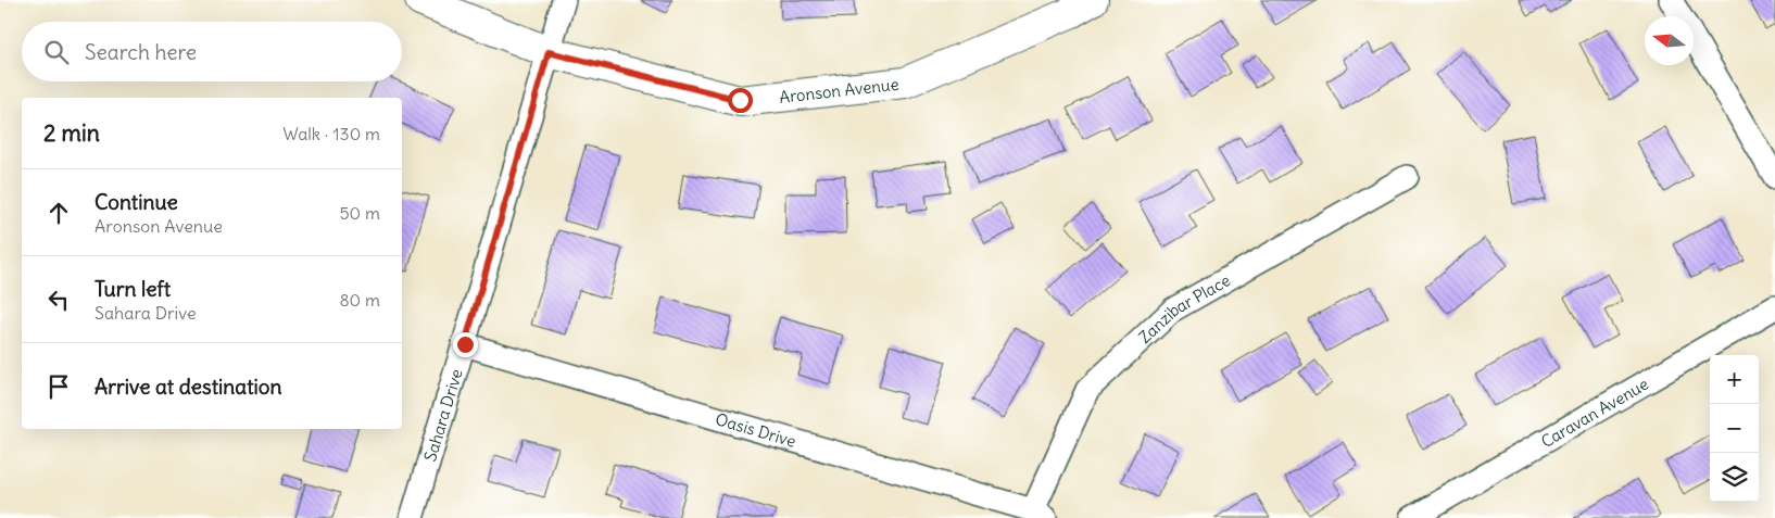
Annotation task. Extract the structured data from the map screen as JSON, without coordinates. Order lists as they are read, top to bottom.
{
  "streets": {
    "main road": ["Aronson Avenue"],
    "street": [
      "Zanzibar Place",
      "Caravan Avenue",
      "Sahara Drive",
      "Oasis Drive"
    ]
  },
  "crossings": [
    ["Aronson Avenue", "Sahara Drive"],
    ["Zanzibar Place", "Oasis Drive"],
    ["Sahara Drive", "Oasis Drive"]
  ],
  "north": "left",
  "page": {
    "search": "Search here",
    "heading": ["2 min", "Walk · 130 m"],
    "list": [
      ["Continue", "Aronson Avenue", "50 m"],
      ["Turn left", "Sahara Drive", "80 m"],
      "Arrive at destination"
    ],
    "map_buttons": ["+", "−"]
  }
}
